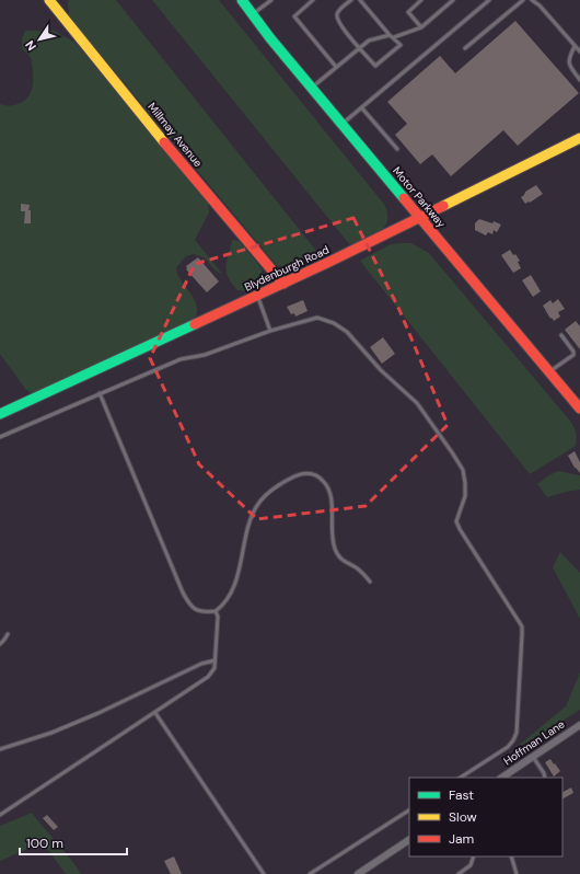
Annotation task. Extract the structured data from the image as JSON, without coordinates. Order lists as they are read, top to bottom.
{
  "streets": {
    "street": [
      "Millmay Avenue",
      "Motor Parkway",
      "Blydenburgh Road",
      "Hoffman Lane"
    ]
  },
  "crossings": [
    ["Millmay Avenue", "Blydenburgh Road"],
    ["Motor Parkway", "Blydenburgh Road"]
  ],
  "legend": ["Fast", "Slow", "Jam"],
  "scale_bar": "100 m",
  "north": "bottom left"
}
